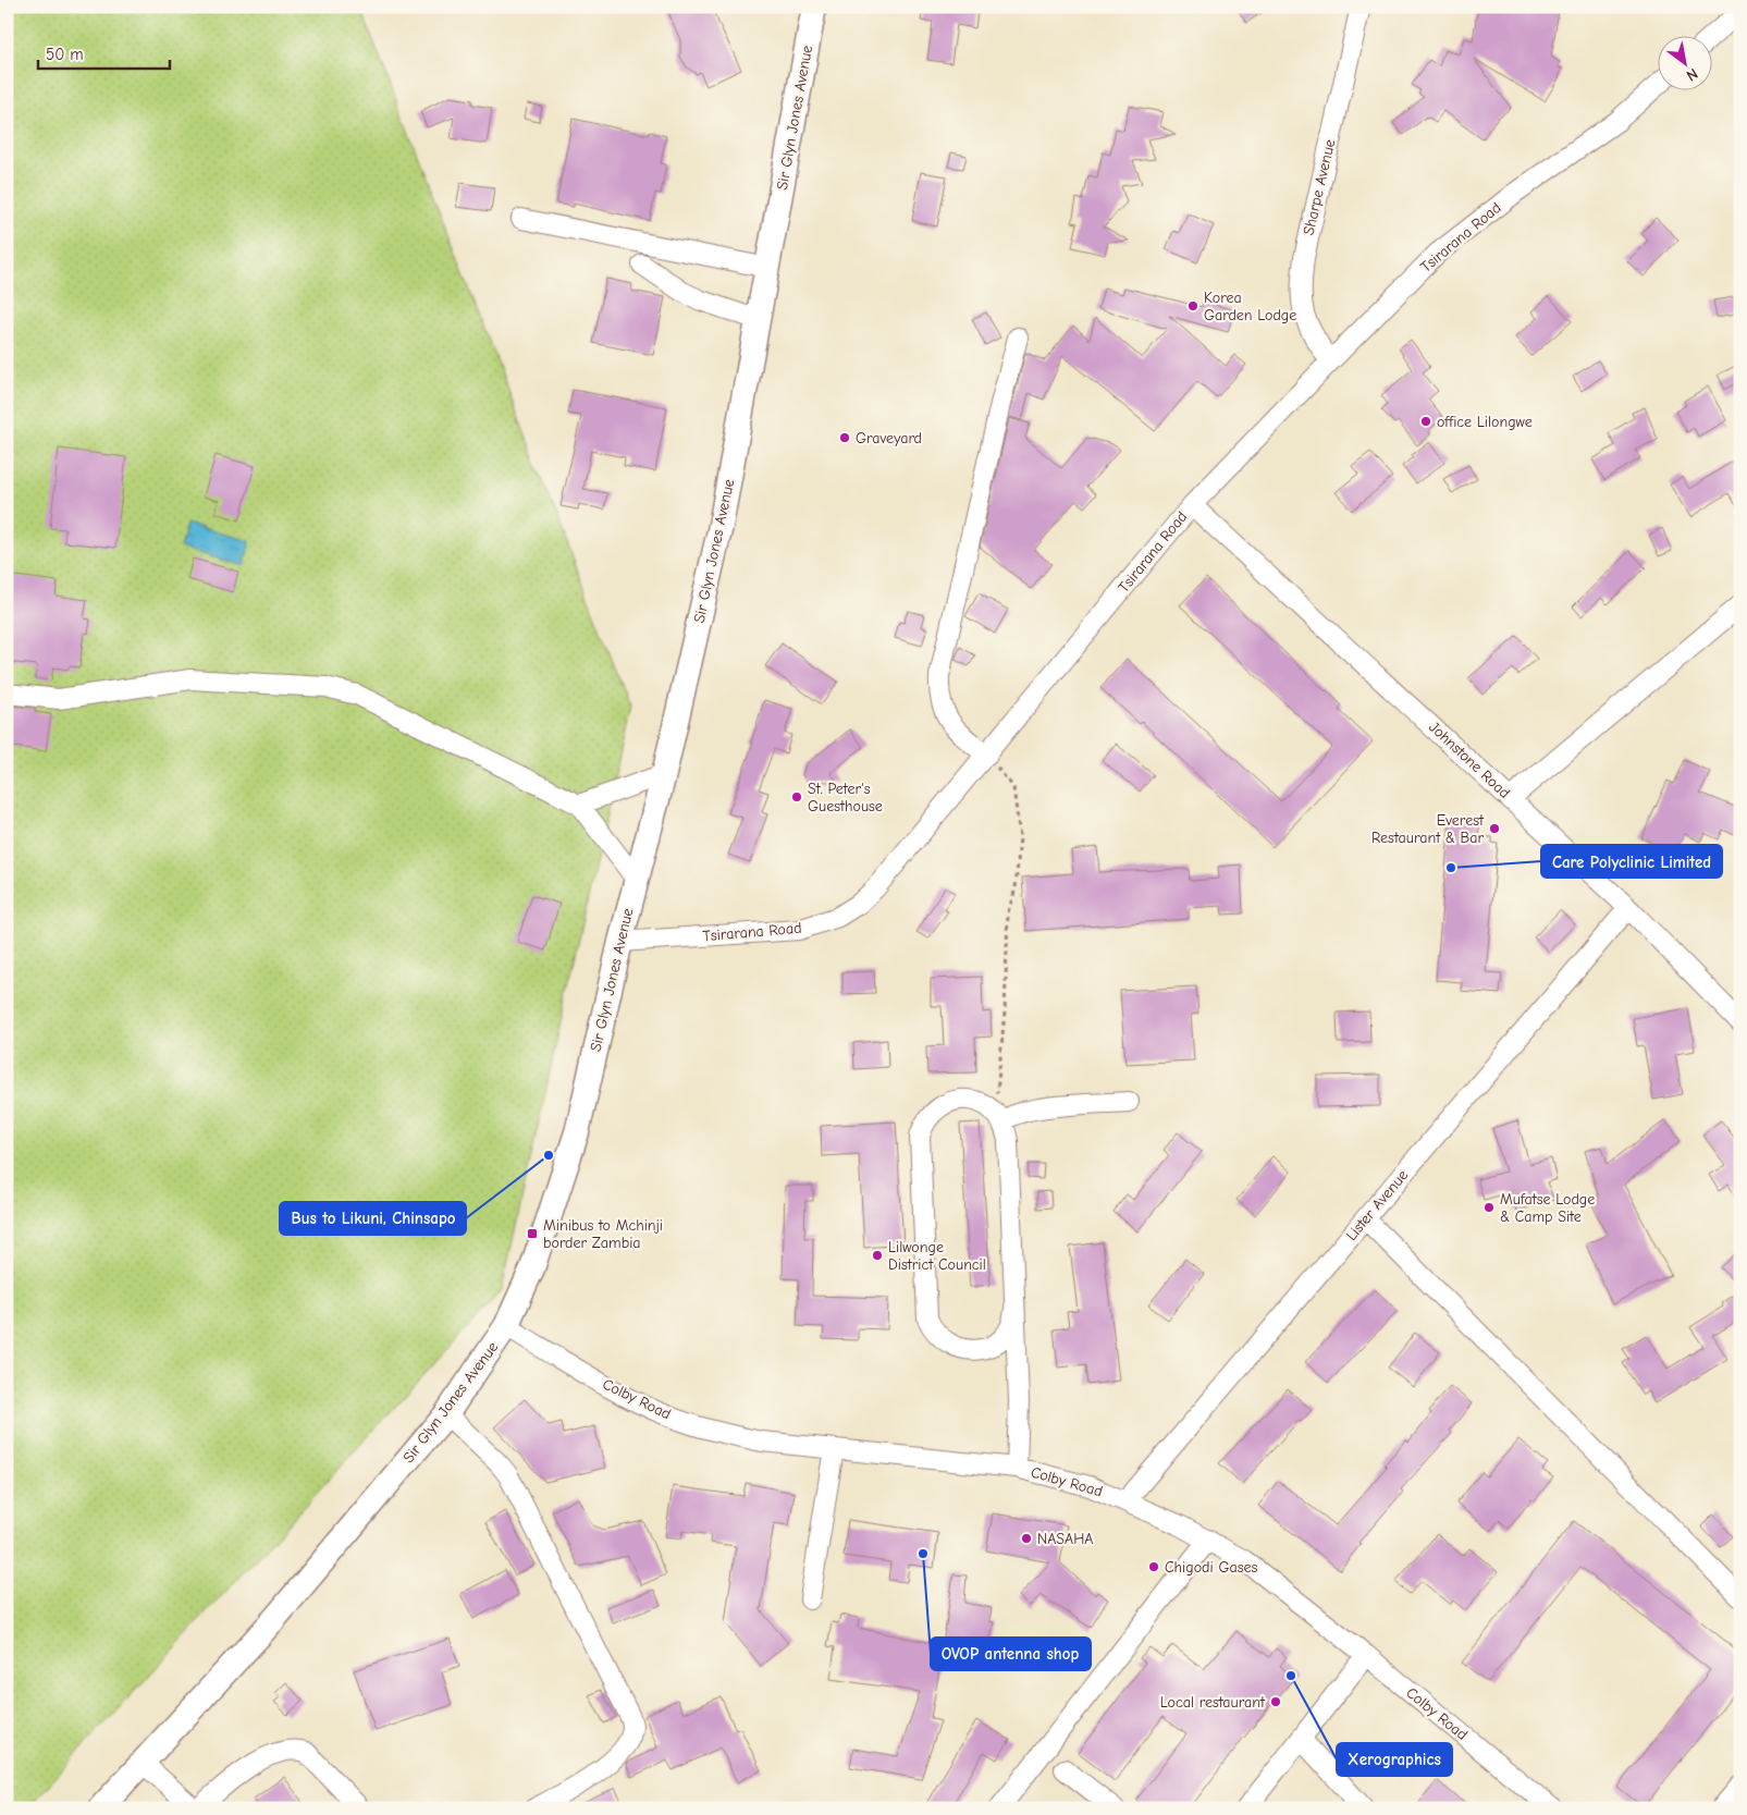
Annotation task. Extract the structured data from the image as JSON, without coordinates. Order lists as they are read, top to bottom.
{
  "streets": {
    "main road": ["Sir Glyn Jones Avenue"],
    "street": [
      "Sharpe Avenue",
      "Tsirarana Road",
      "Johnstone Road",
      "Lister Avenue",
      "Colby Road"
    ]
  },
  "crossings": [
    ["Sir Glyn Jones Avenue", "Tsirarana Road"],
    ["Sir Glyn Jones Avenue", "Colby Road"],
    ["Sharpe Avenue", "Tsirarana Road"],
    ["Tsirarana Road", "Johnstone Road"],
    ["Johnstone Road", "Lister Avenue"],
    ["Lister Avenue", "Colby Road"]
  ],
  "places": {
    "other": [
      "Korea Garden Lodge",
      "office Lilongwe",
      "Graveyard",
      "St. Peter's Guesthouse",
      "Everest Restaurant & Bar",
      "Care Polyclinic Limited",
      "Bus to Likuni, Chinsapo",
      "Mufatse Lodge & Camp Site",
      "Lilwonge District Council",
      "NASAHA",
      "OVOP antenna shop",
      "Chigodi Gases",
      "Xerographics",
      "Local restaurant"
    ],
    "transit": ["Minibus to Mchinji border Zambia"]
  },
  "scale_bar": "50 m",
  "north": "bottom right"
}
